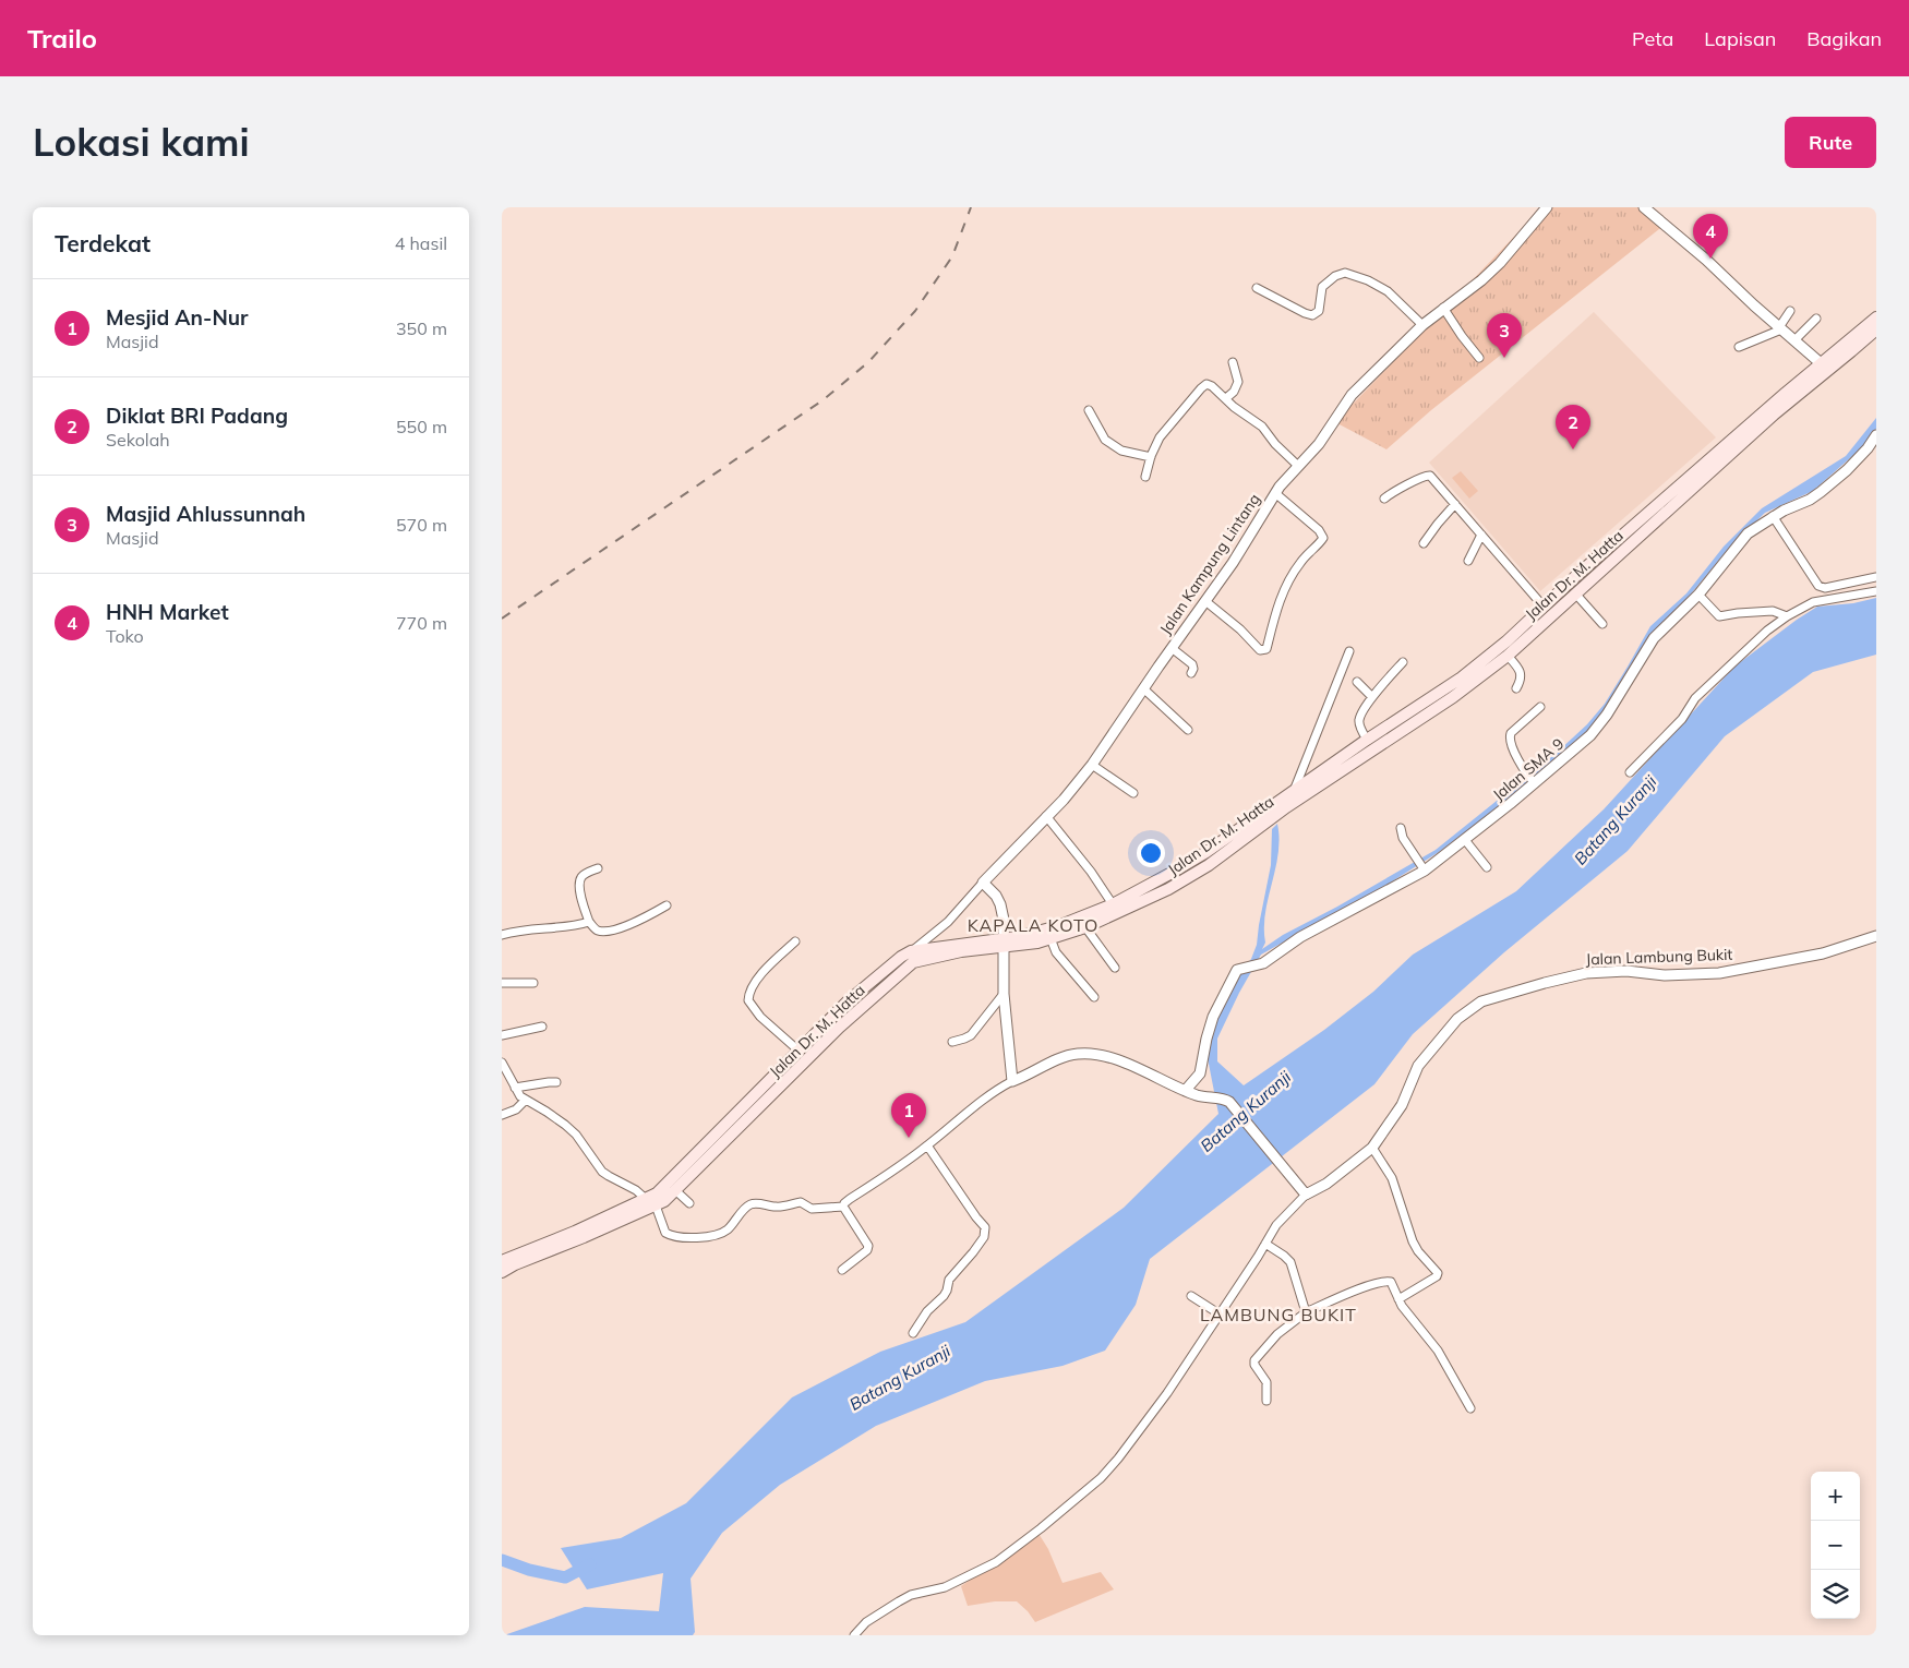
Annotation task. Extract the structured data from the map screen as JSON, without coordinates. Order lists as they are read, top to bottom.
{
  "streets": {
    "main road": ["Jalan Dr. M. Hatta"],
    "street": ["Jalan Kampung Lintang", "Jalan SMA 9", "Jalan Lambung Bukit"]
  },
  "crossings": [
    ["Jalan Kampung Lintang", "Jalan Dr. M. Hatta"]
  ],
  "districts": ["KAPALA KOTO", "LAMBUNG BUKIT"],
  "water": ["Batang Kuranji"],
  "page": {
    "header": "Trailo",
    "nav": ["Peta", "Lapisan", "Bagikan"],
    "buttons": "Rute",
    "title": "Lokasi kami",
    "heading": ["Terdekat", "4 hasil"],
    "pins": [
      "4",
      "3",
      "2",
      "1"
    ],
    "list": [
      {
        "mark": "1",
        "name": "Mesjid An-Nur",
        "note": "Masjid",
        "value": "350 m"
      },
      {
        "mark": "2",
        "name": "Diklat BRI Padang",
        "note": "Sekolah",
        "value": "550 m"
      },
      {
        "mark": "3",
        "name": "Masjid Ahlussunnah",
        "note": "Masjid",
        "value": "570 m"
      },
      {
        "mark": "4",
        "name": "HNH Market",
        "note": "Toko",
        "value": "770 m"
      }
    ],
    "map_buttons": ["+", "−"]
  }
}
